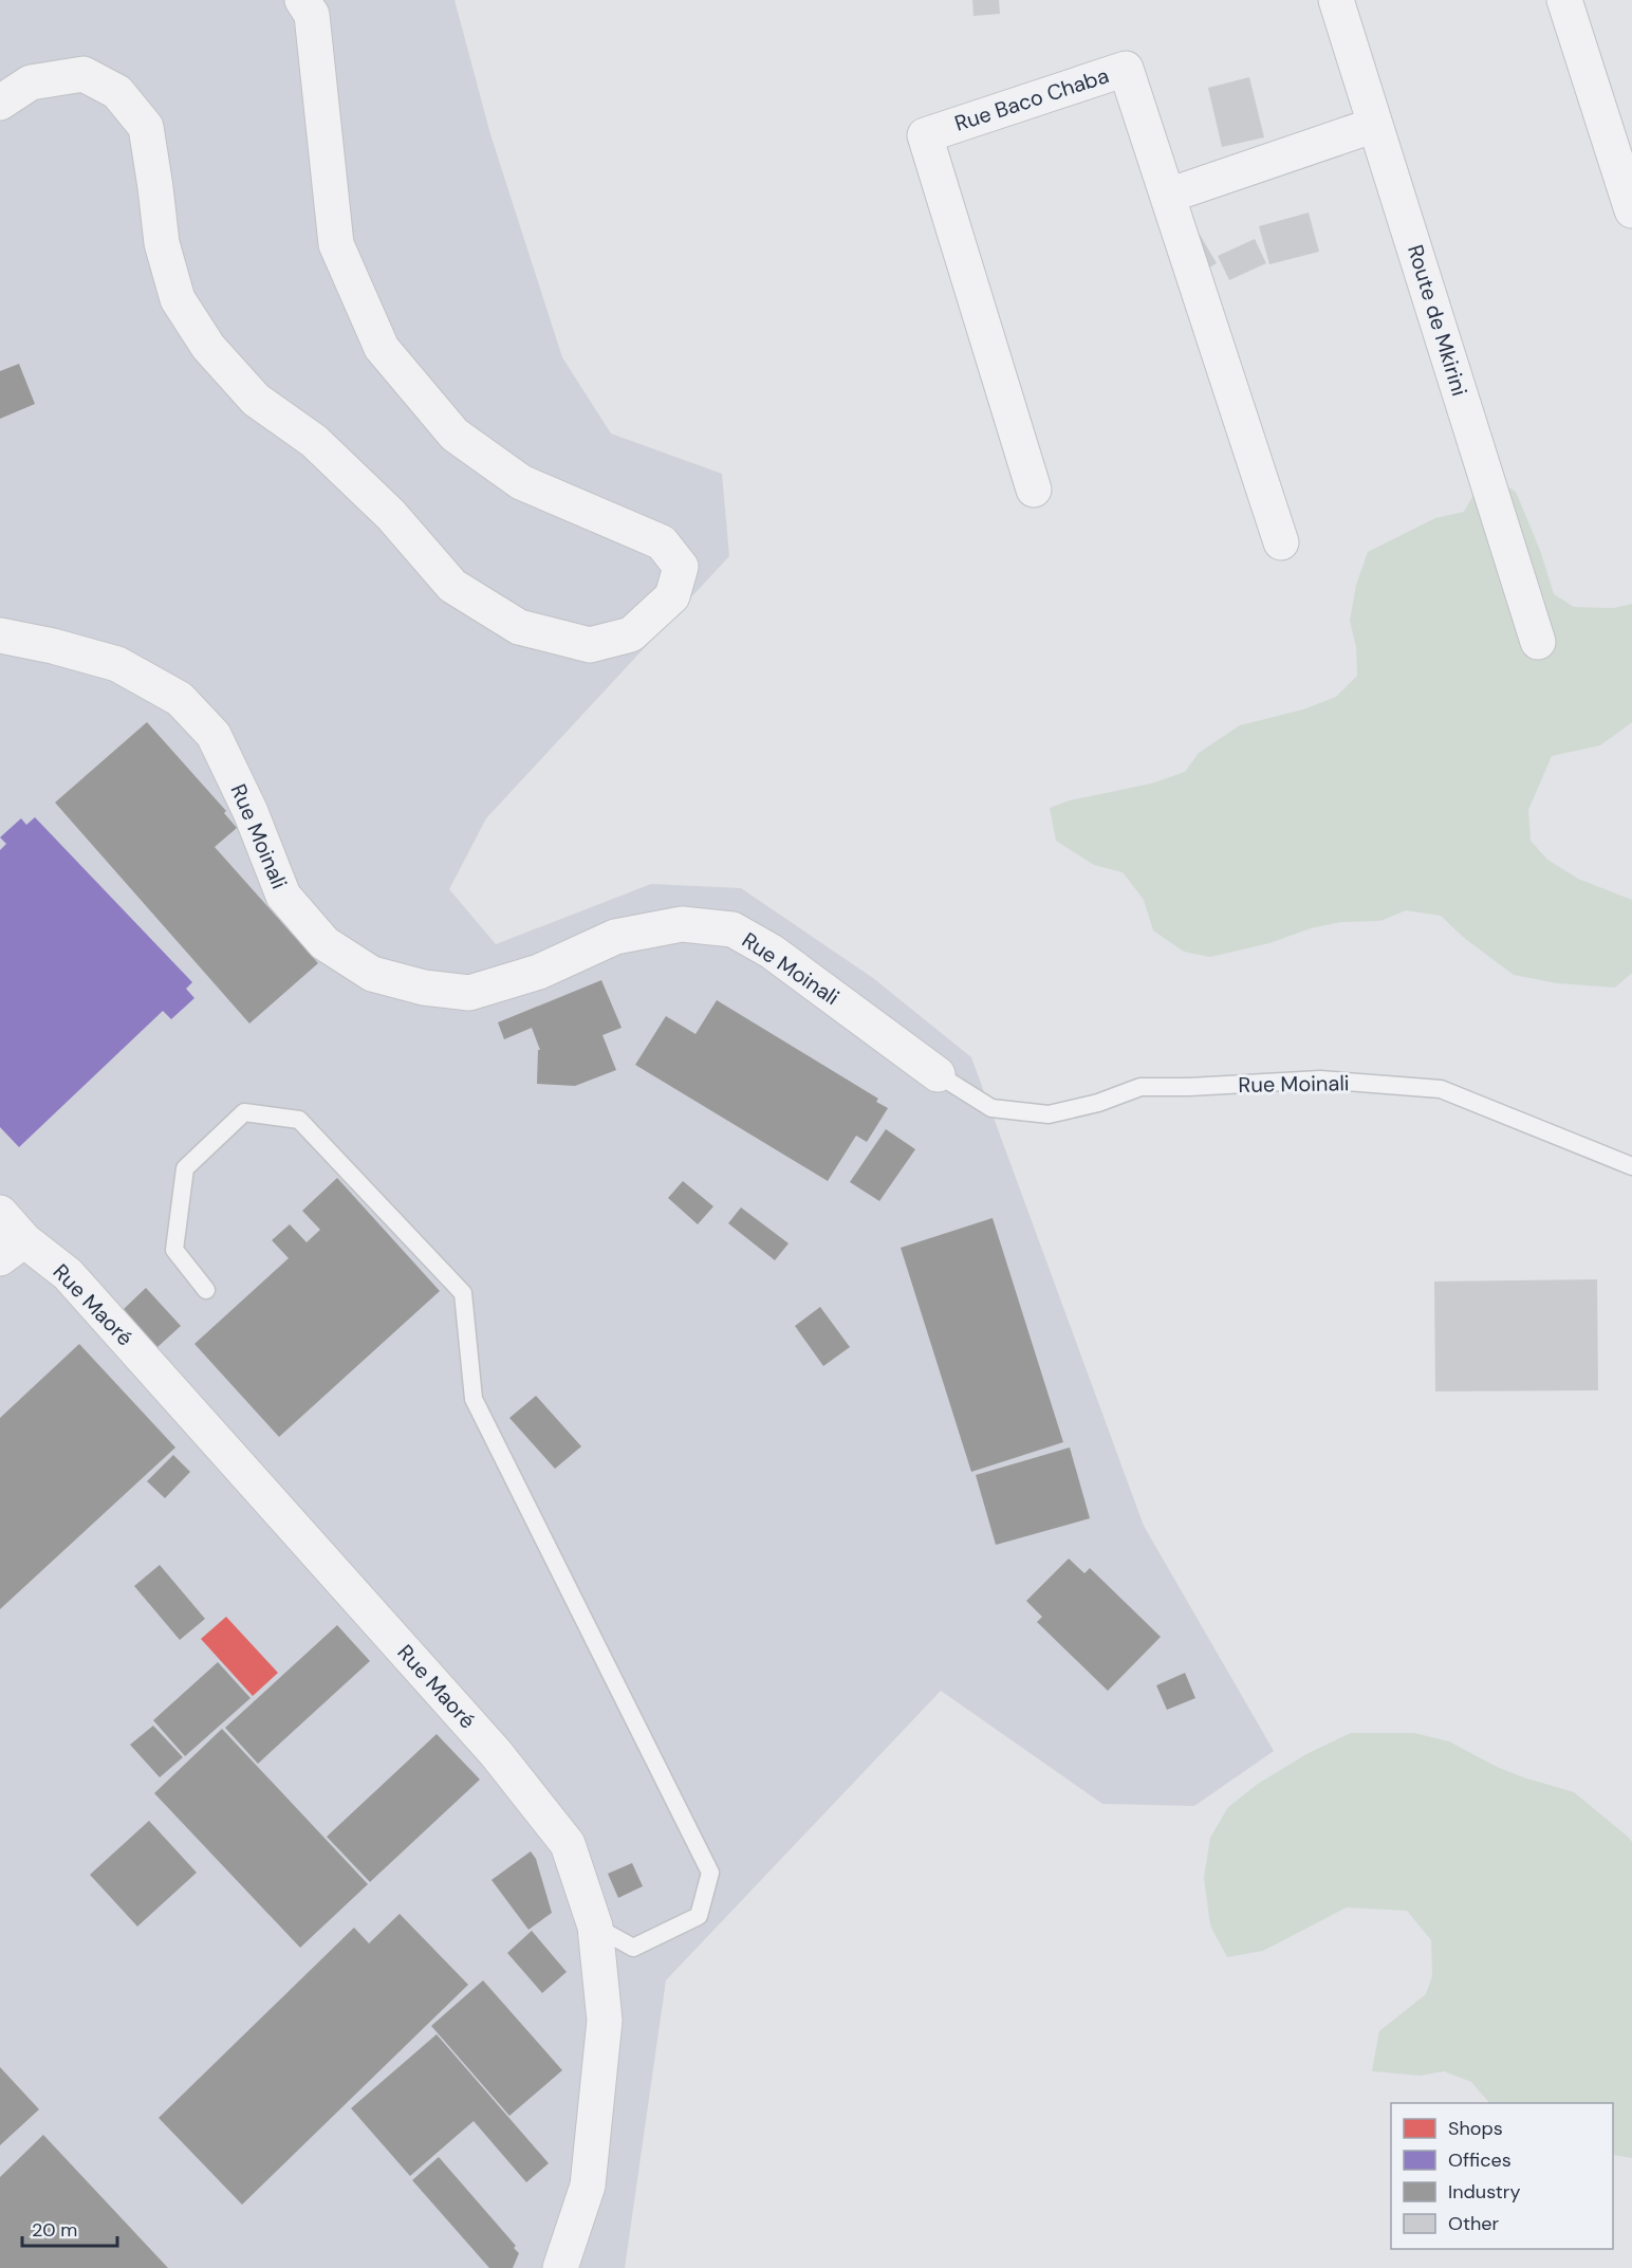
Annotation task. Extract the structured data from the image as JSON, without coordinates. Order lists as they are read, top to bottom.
{
  "streets": {
    "street": [
      "Rue Baco Chaba",
      "Route de Mkirini",
      "Rue Moinali",
      "Rue Maoré"
    ]
  },
  "legend": [
    "Shops",
    "Offices",
    "Industry",
    "Other"
  ],
  "scale_bar": "20 m"
}
